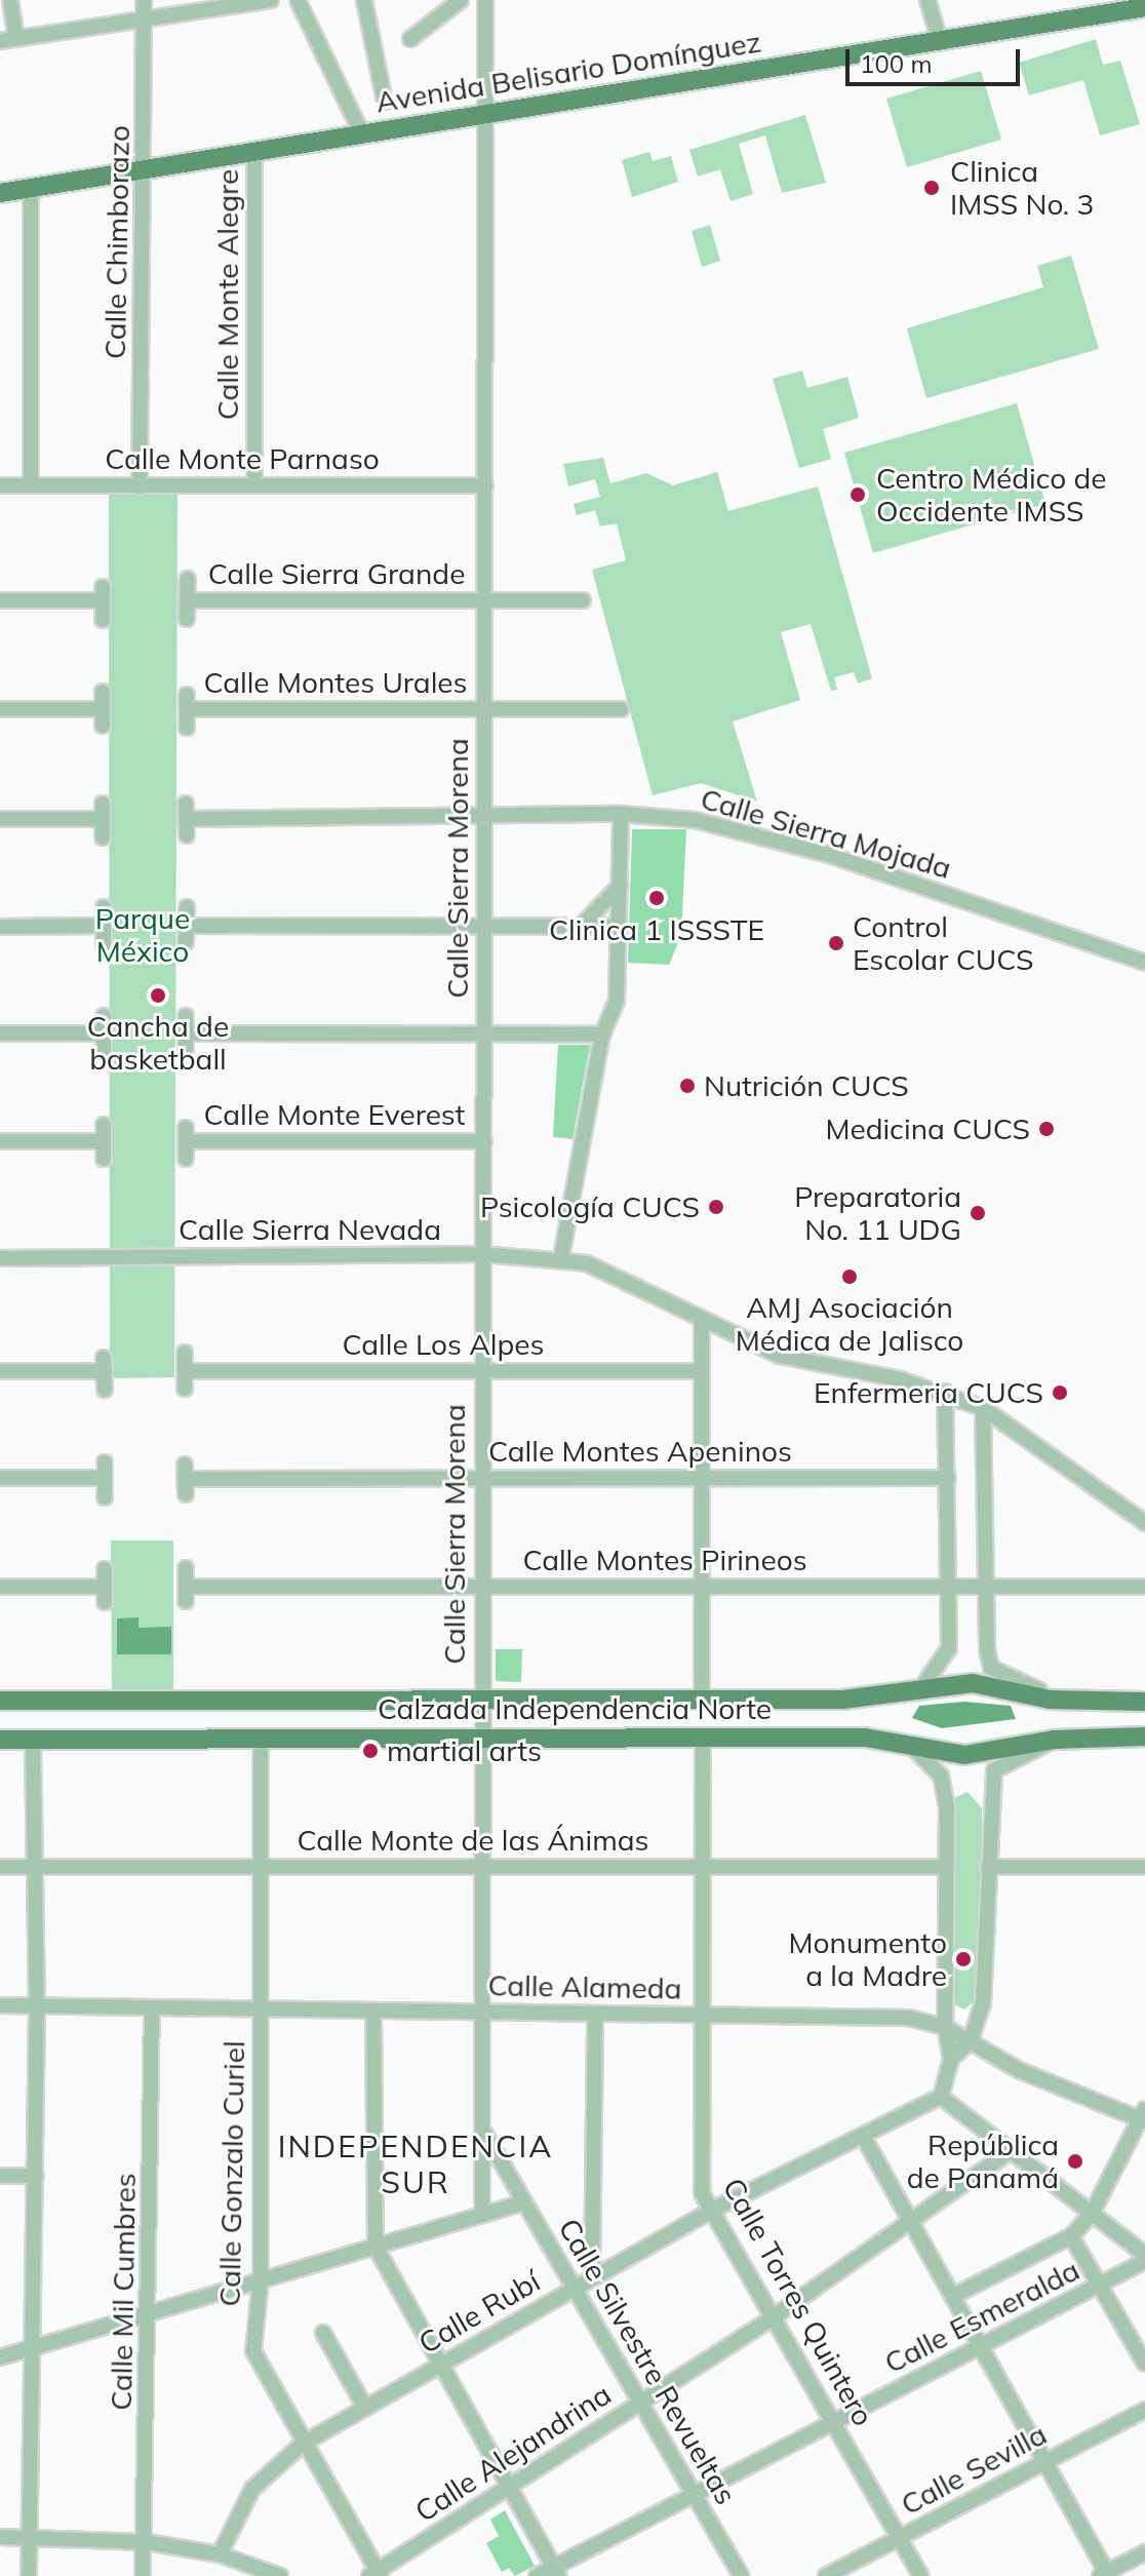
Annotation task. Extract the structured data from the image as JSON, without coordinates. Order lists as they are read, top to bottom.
{
  "streets": {
    "main road": ["Avenida Belisario Domínguez", "Calzada Independencia Norte"],
    "street": [
      "Calle Chimborazo",
      "Calle Monte Alegre",
      "Calle Monte Parnaso",
      "Calle Sierra Grande",
      "Calle Montes Urales",
      "Calle Sierra Mojada",
      "Calle Sierra Morena",
      "Calle Monte Everest",
      "Calle Sierra Nevada",
      "Calle Los Alpes",
      "Calle Montes Apeninos",
      "Calle Montes Pirineos",
      "Calle Monte de las Ánimas",
      "Calle Alameda",
      "Calle Gonzalo Curiel",
      "Calle Mil Cumbres",
      "Calle Torres Quintero",
      "Calle Rubí",
      "Calle Esmeralda",
      "Calle Silvestre Revueltas",
      "Calle Alejandrina",
      "Calle Sevilla"
    ]
  },
  "crossings": [
    ["Avenida Belisario Domínguez", "Calle Chimborazo"],
    ["Avenida Belisario Domínguez", "Calle Monte Alegre"],
    ["Avenida Belisario Domínguez", "Calle Sierra Morena"],
    ["Calle Chimborazo", "Calle Monte Parnaso"],
    ["Calle Monte Alegre", "Calle Monte Parnaso"],
    ["Calle Monte Parnaso", "Calle Sierra Morena"],
    ["Calle Sierra Grande", "Calle Sierra Morena"],
    ["Calle Montes Urales", "Calle Sierra Morena"],
    ["Calle Sierra Mojada", "Calle Sierra Morena"],
    ["Calle Sierra Morena", "Calle Monte Everest"],
    ["Calle Sierra Morena", "Calle Sierra Nevada"],
    ["Calle Sierra Morena", "Calle Los Alpes"],
    ["Calle Sierra Morena", "Calle Montes Apeninos"],
    ["Calle Sierra Morena", "Calle Montes Pirineos"],
    ["Calle Sierra Morena", "Calzada Independencia Norte"],
    ["Calle Sierra Morena", "Calle Silvestre Revueltas"],
    ["Calzada Independencia Norte", "Calle Gonzalo Curiel"],
    ["Calzada Independencia Norte", "Calle Torres Quintero"],
    ["Calzada Independencia Norte", "Calle Silvestre Revueltas"],
    ["Calle Monte de las Ánimas", "Calle Gonzalo Curiel"],
    ["Calle Monte de las Ánimas", "Calle Torres Quintero"],
    ["Calle Monte de las Ánimas", "Calle Silvestre Revueltas"],
    ["Calle Alameda", "Calle Gonzalo Curiel"],
    ["Calle Alameda", "Calle Mil Cumbres"],
    ["Calle Alameda", "Calle Torres Quintero"],
    ["Calle Alameda", "Calle Silvestre Revueltas"],
    ["Calle Gonzalo Curiel", "Calle Rubí"],
    ["Calle Gonzalo Curiel", "Calle Alejandrina"],
    ["Calle Torres Quintero", "Calle Rubí"],
    ["Calle Torres Quintero", "Calle Esmeralda"],
    ["Calle Torres Quintero", "Calle Alejandrina"],
    ["Calle Torres Quintero", "Calle Sevilla"],
    ["Calle Rubí", "Calle Silvestre Revueltas"],
    ["Calle Esmeralda", "Calle Silvestre Revueltas"],
    ["Calle Silvestre Revueltas", "Calle Alejandrina"]
  ],
  "districts": ["INDEPENDENCIA SUR"],
  "parks": ["Parque México"],
  "places": [
    "Clinica IMSS No. 3",
    "Centro Médico de Occidente IMSS",
    "Clinica 1 ISSSTE",
    "Control Escolar CUCS",
    "Cancha de basketball",
    "Nutrición CUCS",
    "Medicina CUCS",
    "Psicología CUCS",
    "Preparatoria No. 11 UDG",
    "AMJ Asociación Médica de Jalisco",
    "Enfermeria CUCS",
    "martial arts",
    "Monumento a la Madre",
    "República de Panamá"
  ],
  "scale_bar": "100 m"
}
